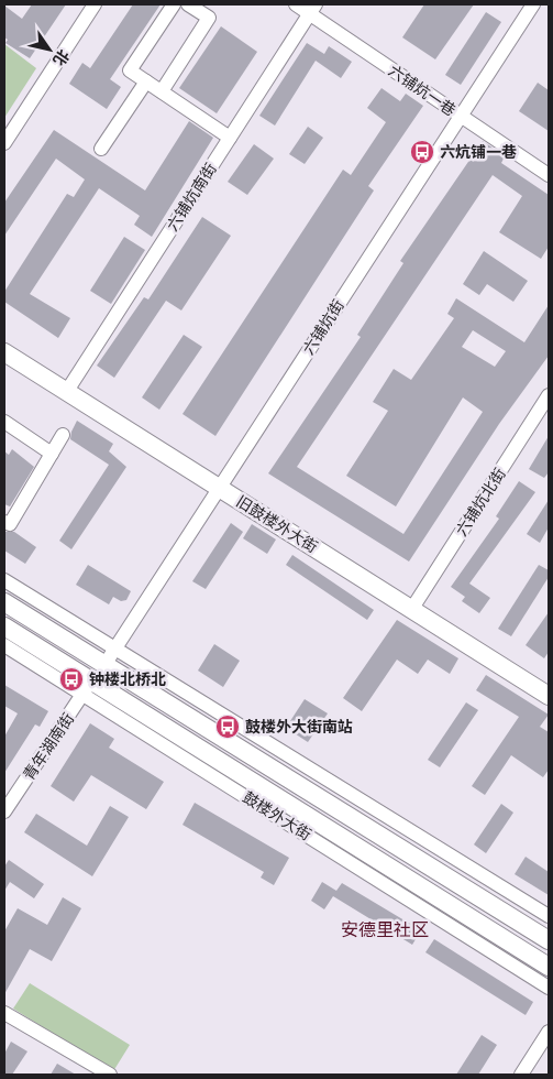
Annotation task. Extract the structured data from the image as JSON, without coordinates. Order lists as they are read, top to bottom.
{
  "streets": {
    "main road": ["旧鼓楼外大街", "鼓楼外大街"],
    "street": [
      "六铺炕一巷",
      "六铺炕南街",
      "六铺炕街",
      "六铺炕北街",
      "青年湖南街"
    ]
  },
  "crossings": [
    ["六铺炕一巷", "六铺炕南街"],
    ["六铺炕一巷", "六铺炕街"],
    ["六铺炕南街", "旧鼓楼外大街"],
    ["六铺炕街", "旧鼓楼外大街"],
    ["六铺炕北街", "旧鼓楼外大街"],
    ["青年湖南街", "鼓楼外大街"]
  ],
  "districts": ["安德里社区"],
  "places": {
    "bus stop": ["六炕铺一巷", "钟楼北桥北", "鼓楼外大街南站"]
  },
  "north": "bottom right"
}
